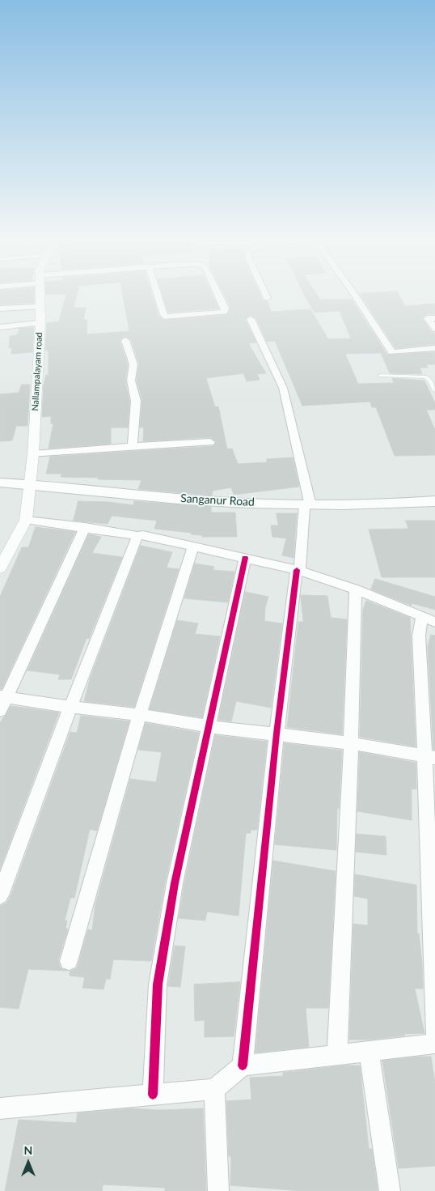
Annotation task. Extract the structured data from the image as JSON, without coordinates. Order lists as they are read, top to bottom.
{
  "streets": {
    "main road": ["Sanganur Road"],
    "street": ["Nallampalayam road"]
  },
  "crossings": [
    ["Nallampalayam road", "Sanganur Road"]
  ],
  "north": "top"
}
